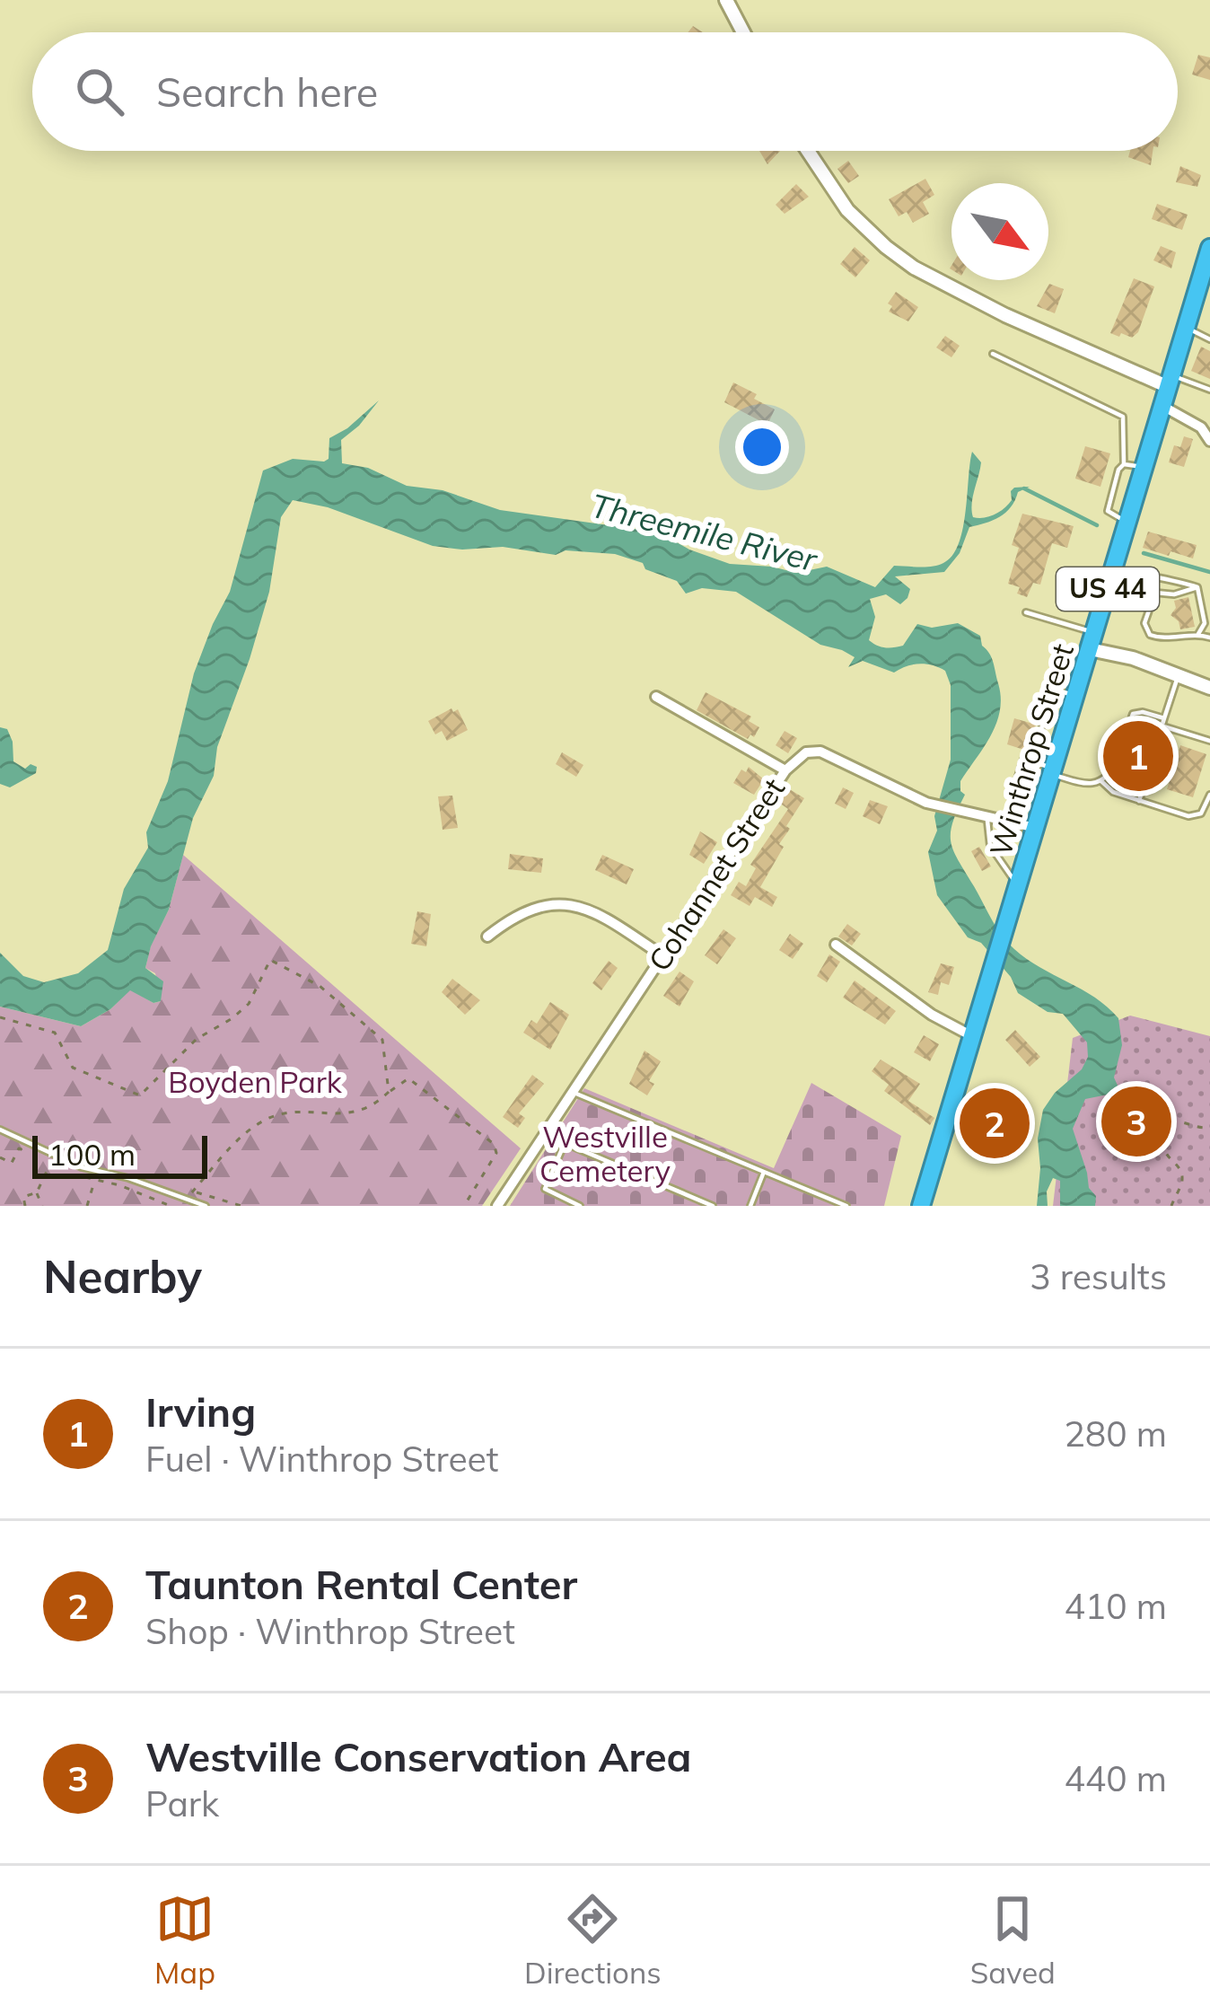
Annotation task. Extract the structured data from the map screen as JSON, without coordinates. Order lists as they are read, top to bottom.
{
  "streets": {
    "highway": ["US 44", "Winthrop Street"],
    "street": ["Cohannet Street"]
  },
  "crossings": [
    ["Winthrop Street", "Cohannet Street"]
  ],
  "water": ["Threemile River"],
  "parks": ["Boyden Park", "Westville Cemetery"],
  "scale_bar": "100 m",
  "north": "bottom right",
  "page": {
    "search": "Search here",
    "pins": ["1", "3", "2"],
    "scale": "100 m",
    "heading": ["Nearby", "3 results"],
    "list": [
      {
        "mark": "1",
        "name": "Irving",
        "note": "Fuel · Winthrop Street",
        "value": "280 m"
      },
      {
        "mark": "2",
        "name": "Taunton Rental Center",
        "note": "Shop · Winthrop Street",
        "value": "410 m"
      },
      {
        "mark": "3",
        "name": "Westville Conservation Area",
        "note": "Park",
        "value": "440 m"
      }
    ],
    "nav": ["Map", "Directions", "Saved"]
  }
}
